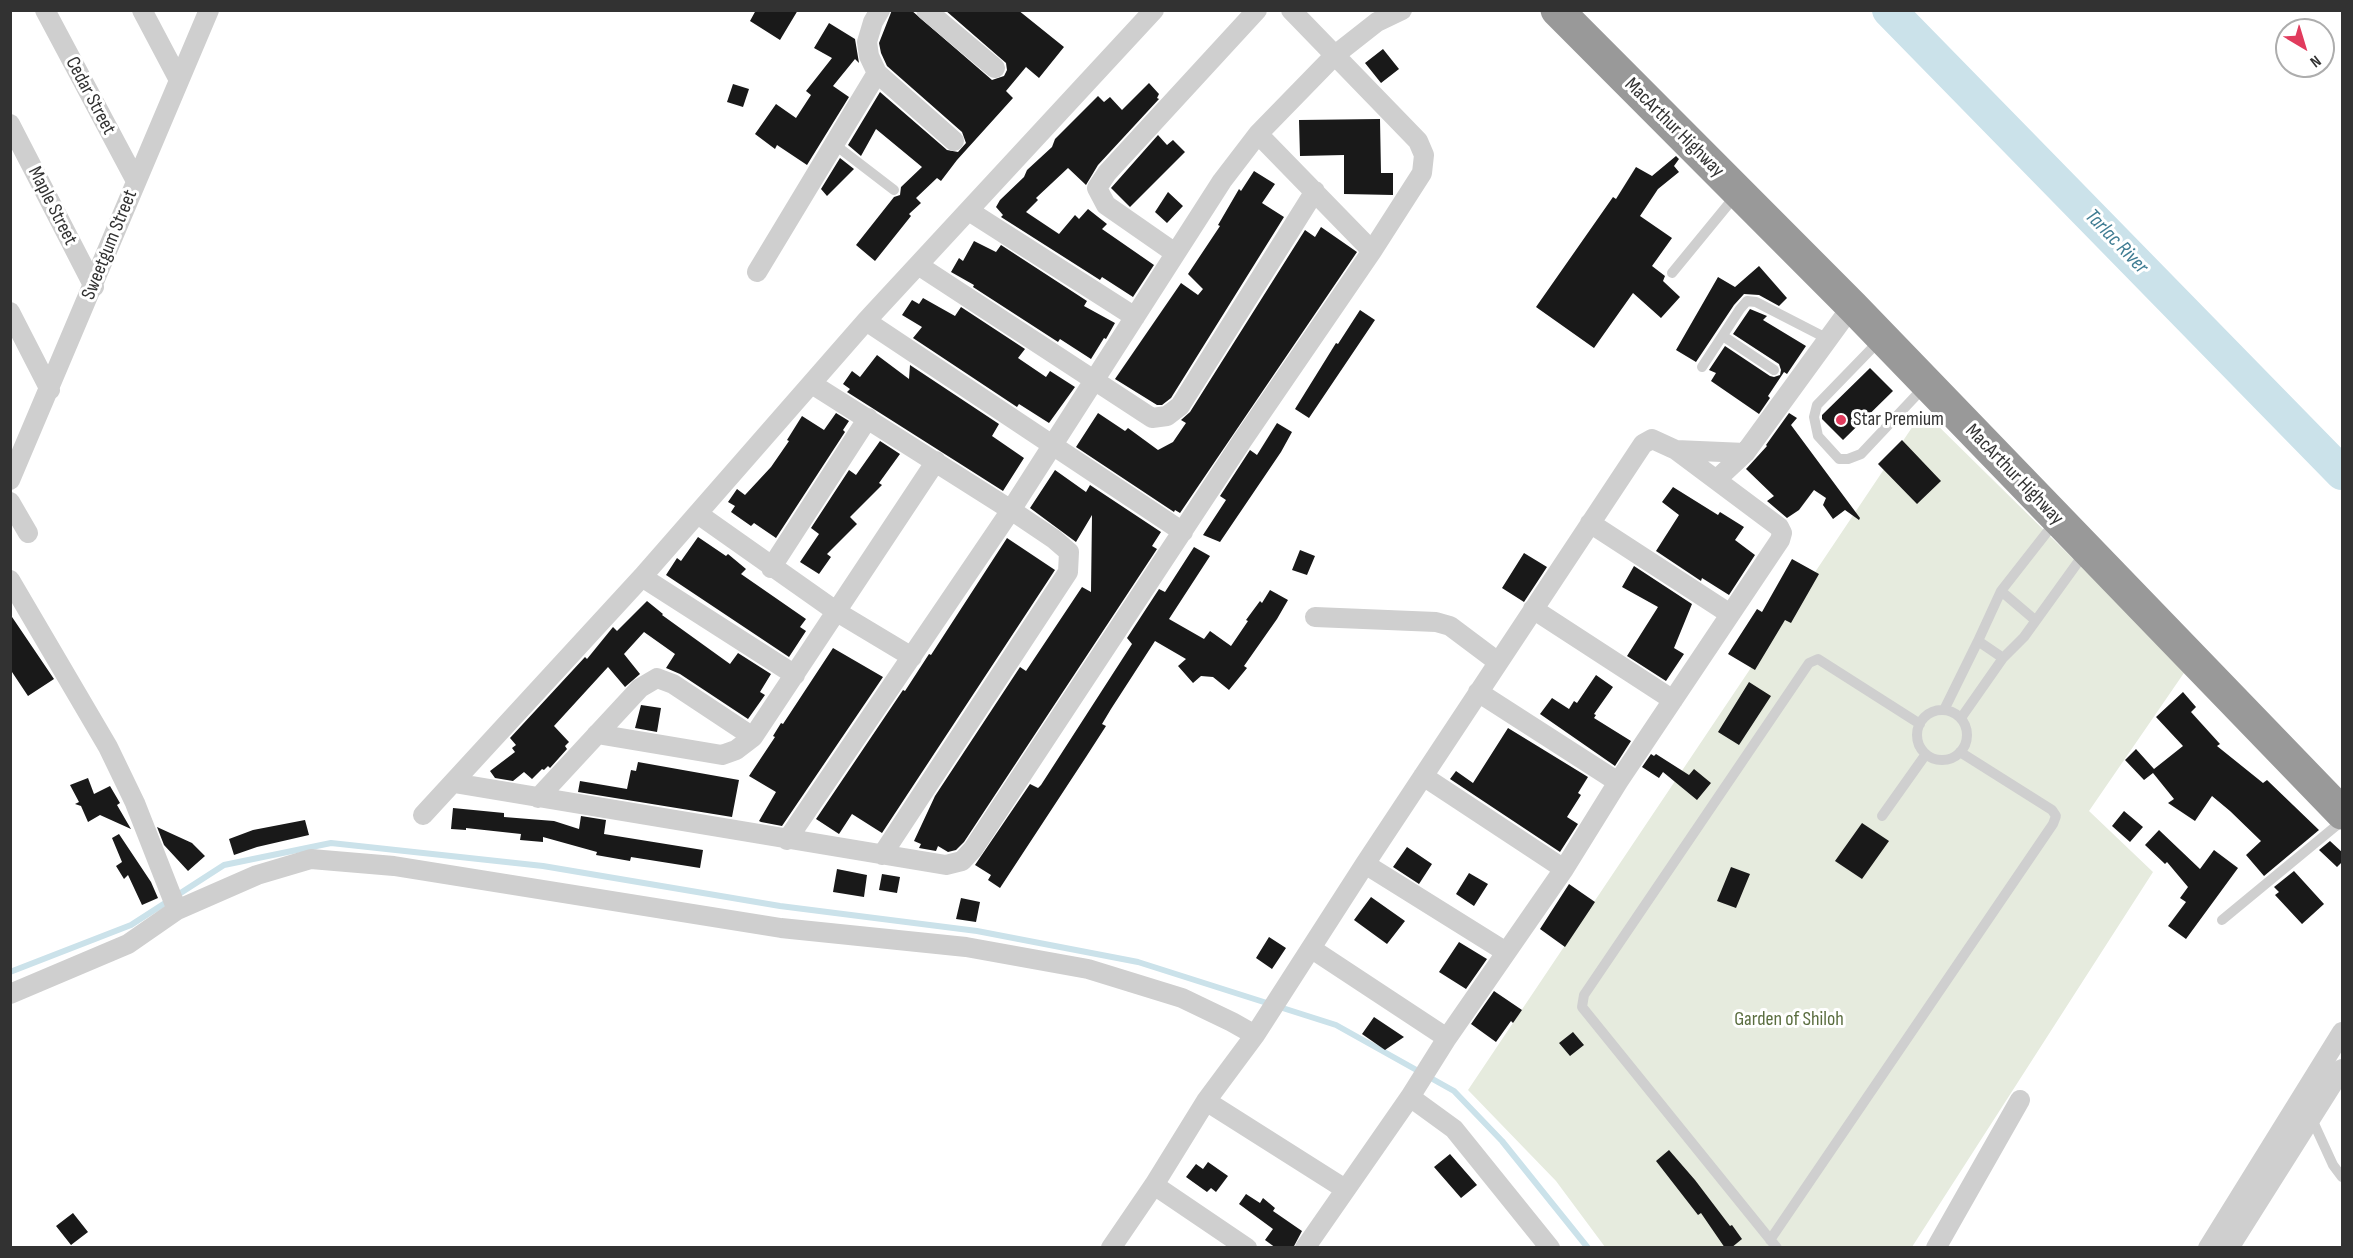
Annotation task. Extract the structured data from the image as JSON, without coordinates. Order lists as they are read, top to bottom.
{
  "streets": {
    "highway": ["MacArthur Highway"],
    "street": ["Cedar Street", "Maple Street", "Sweetgum Street"]
  },
  "crossings": [
    ["Cedar Street", "Sweetgum Street"],
    ["Maple Street", "Sweetgum Street"]
  ],
  "water": ["Tarlac River"],
  "parks": ["Garden of Shiloh"],
  "places": ["Star Premium"],
  "north": "bottom right"
}
